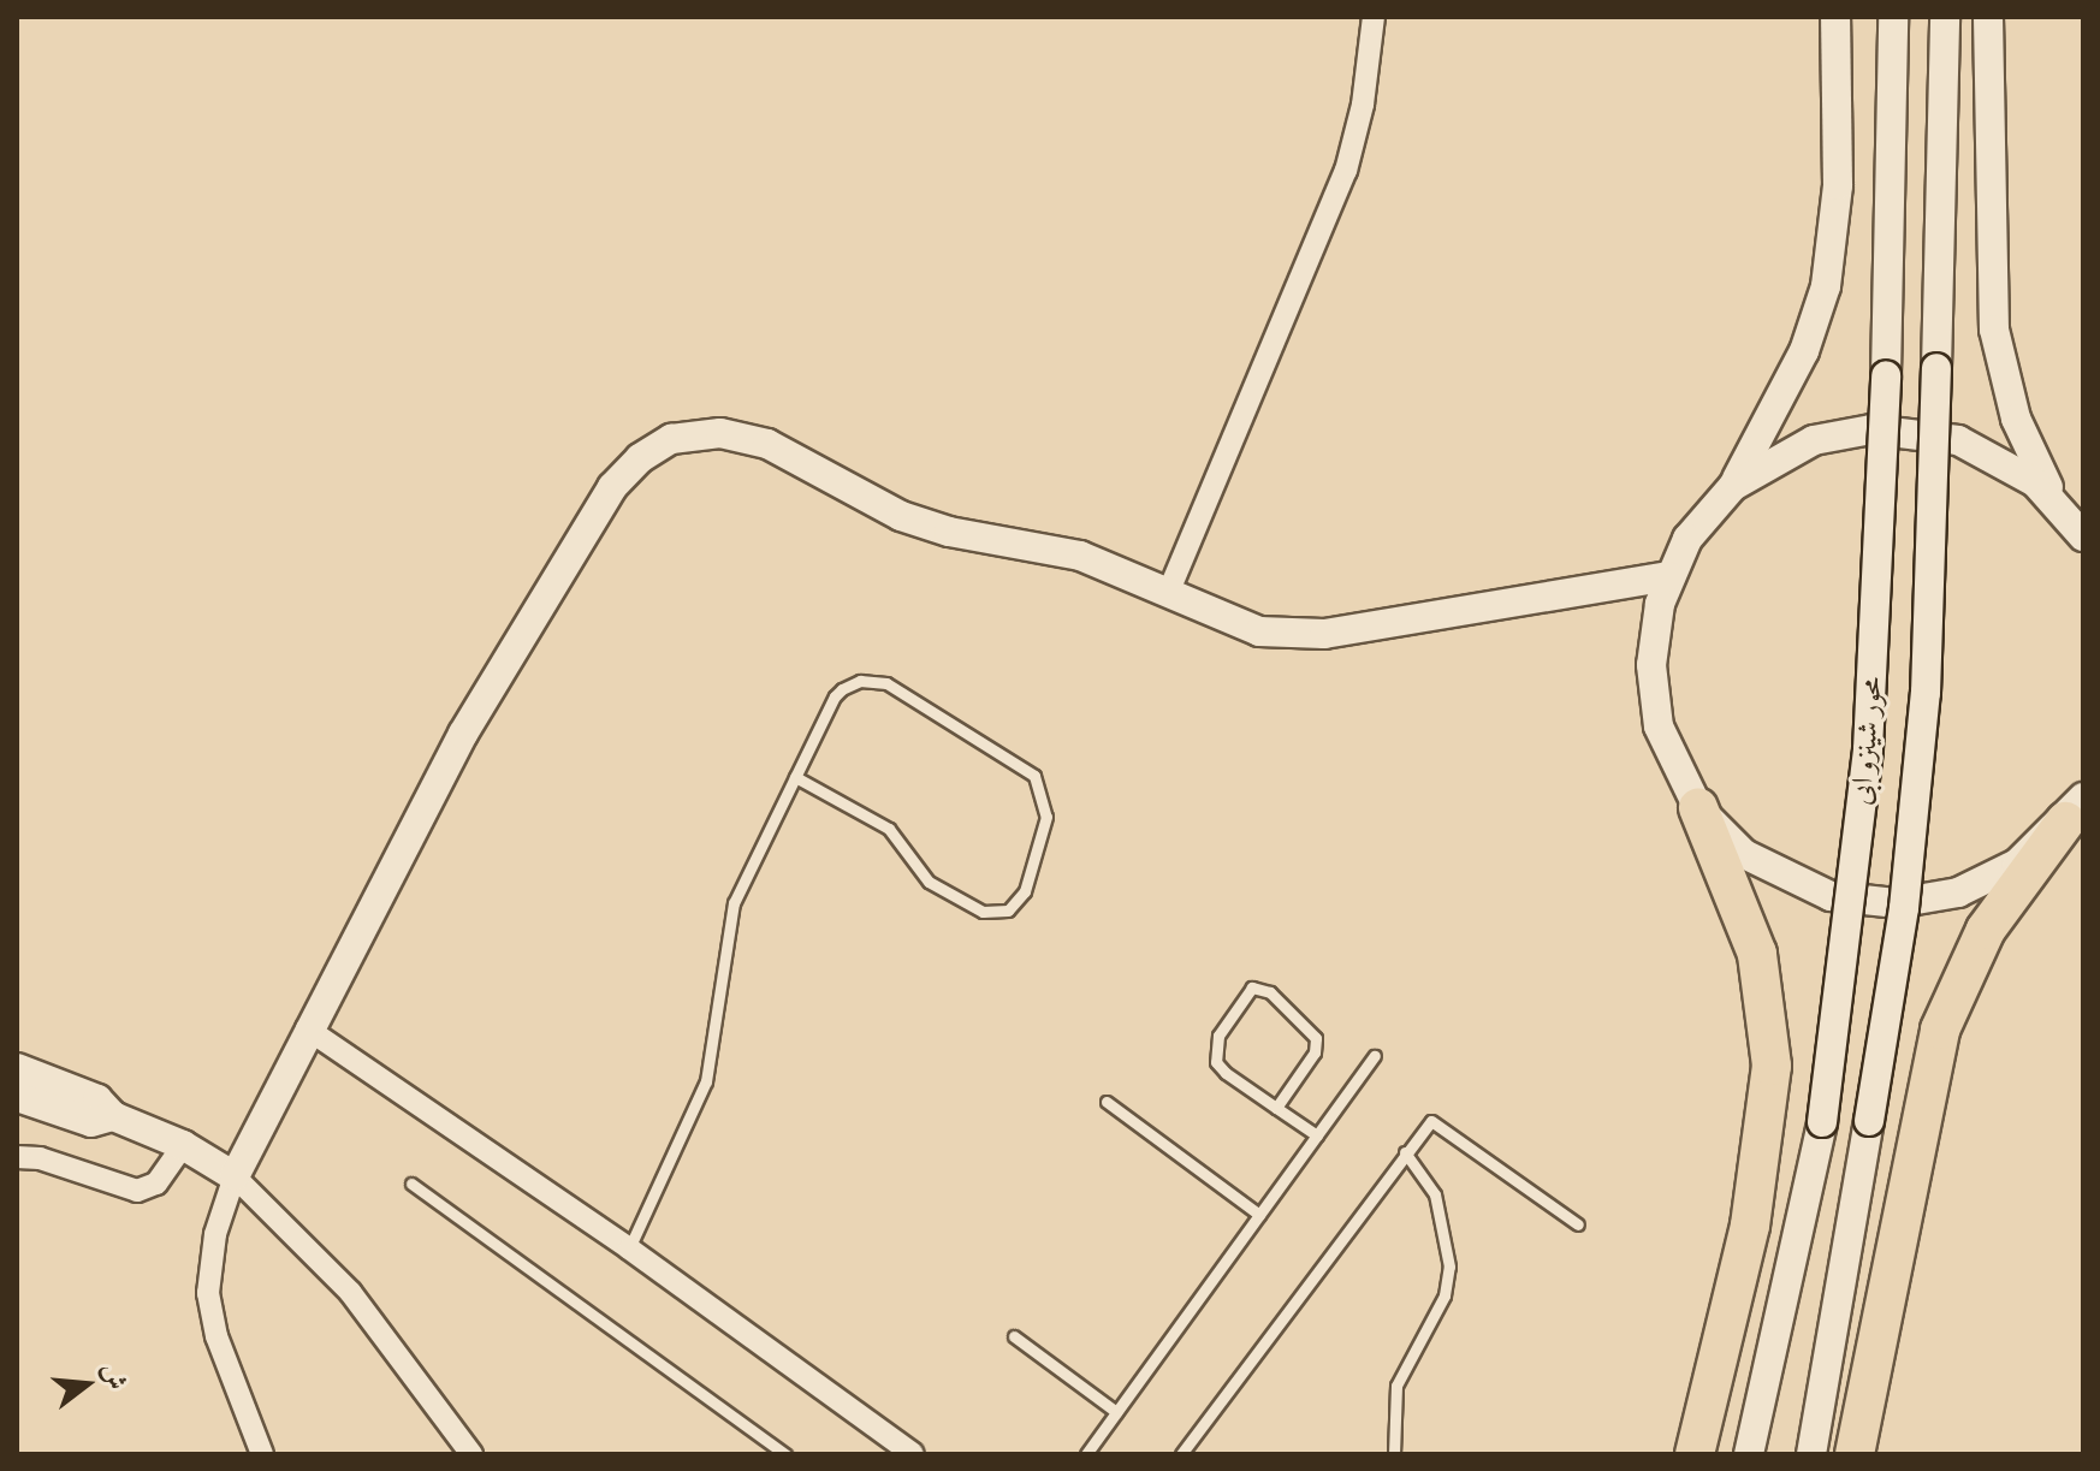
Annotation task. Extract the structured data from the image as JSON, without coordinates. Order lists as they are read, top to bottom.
{
  "streets": {
    "main road": ["محور شينزو ابى"]
  },
  "north": "right"
}
